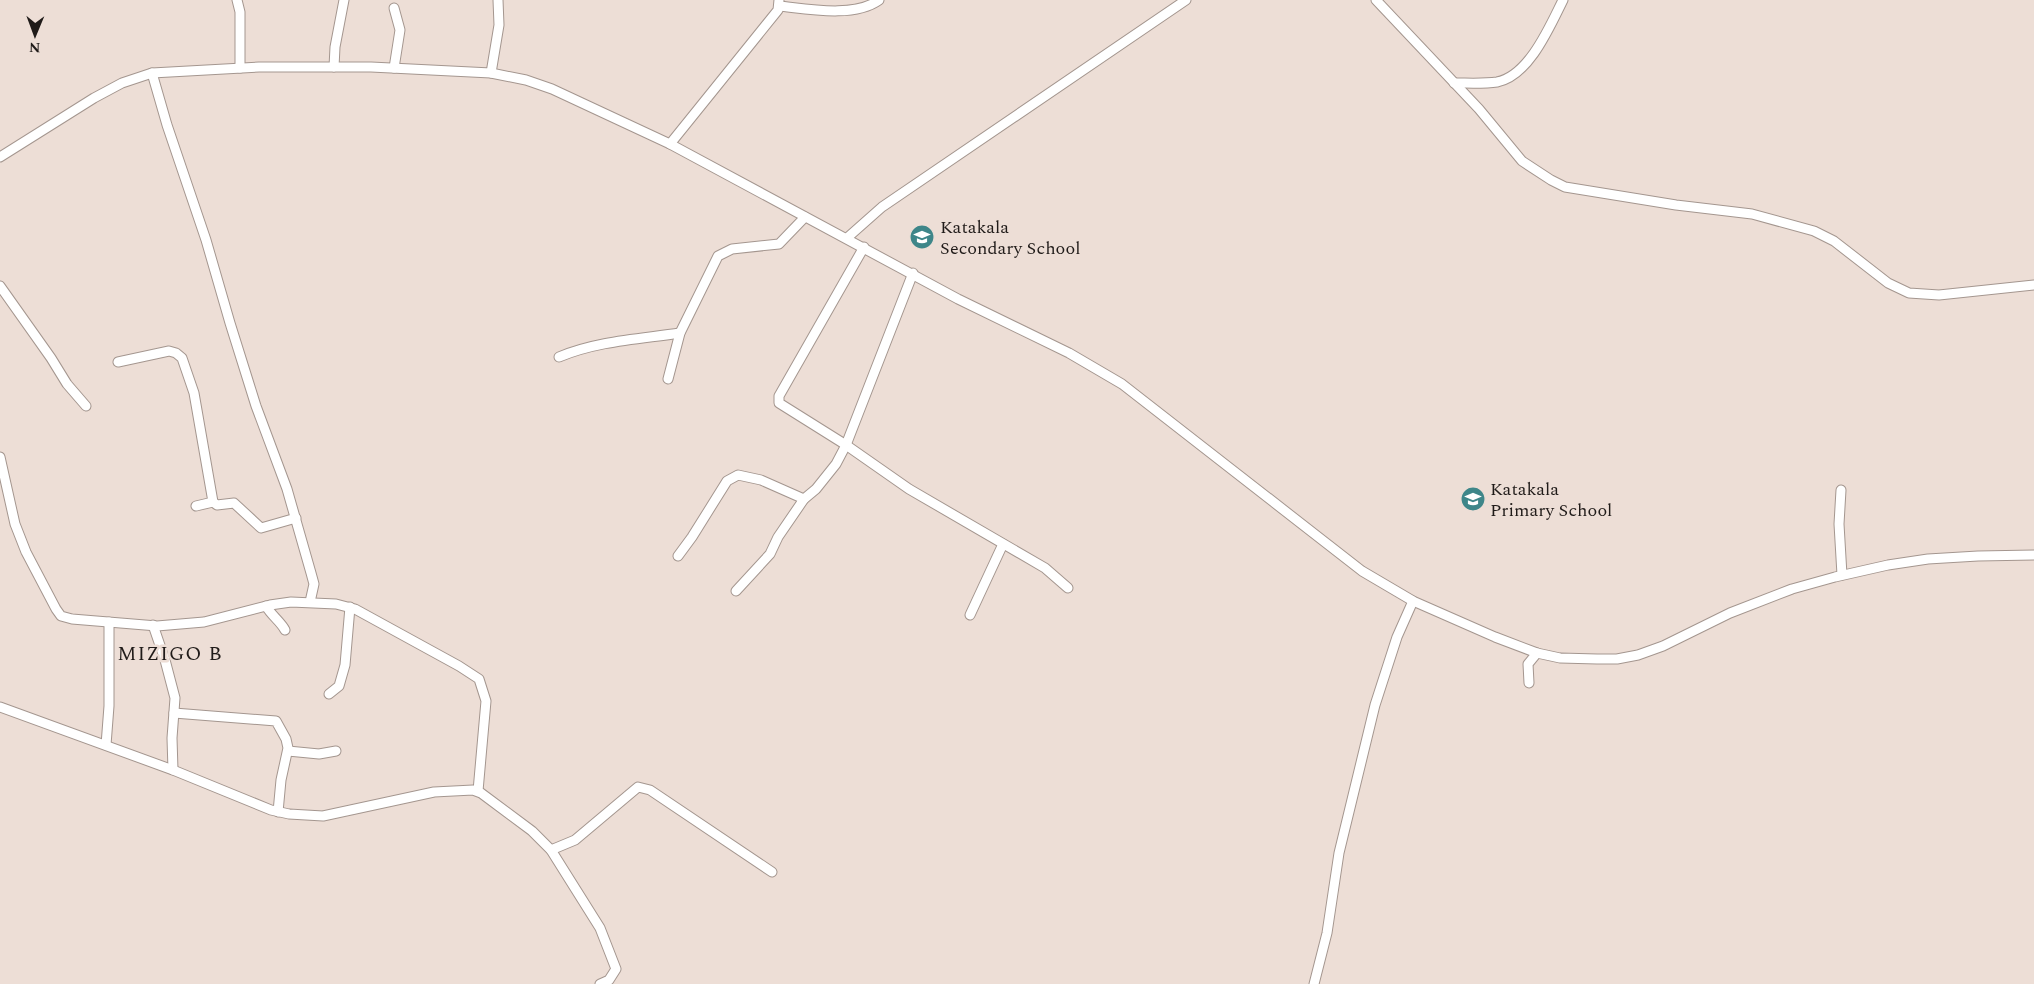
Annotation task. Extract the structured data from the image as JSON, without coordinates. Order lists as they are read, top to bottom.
{
  "districts": ["MIZIGO B"],
  "places": {
    "school or university": ["Katakala Secondary School", "Katakala Primary School"]
  },
  "north": "bottom"
}
